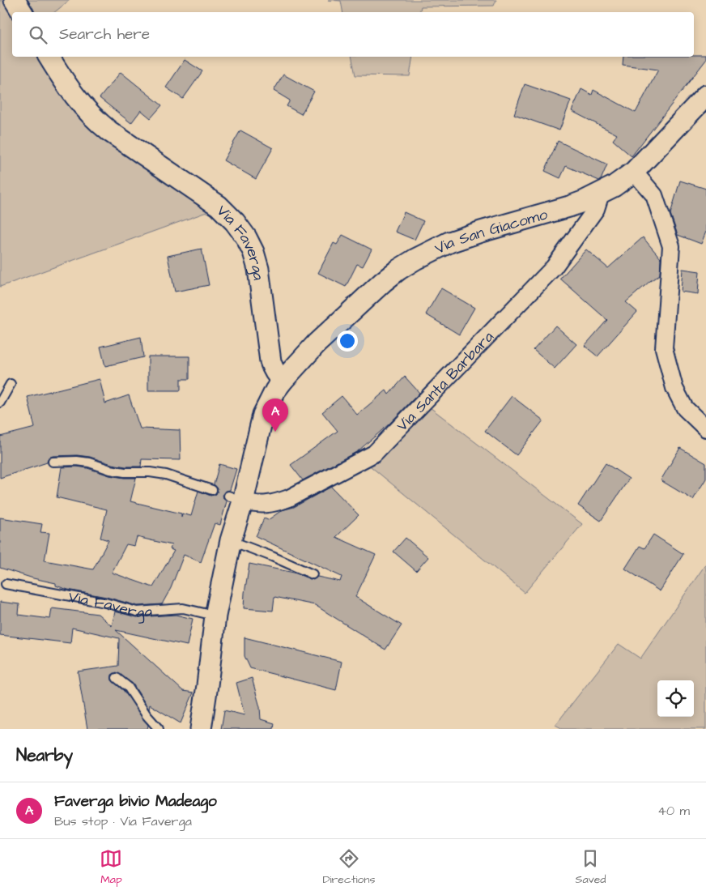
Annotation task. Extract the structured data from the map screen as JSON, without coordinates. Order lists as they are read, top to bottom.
{
  "streets": {
    "street": ["Via San Giacomo", "Via Faverga", "Via Santa Barbara"]
  },
  "crossings": [
    ["Via San Giacomo", "Via Faverga"],
    ["Via San Giacomo", "Via Santa Barbara"]
  ],
  "page": {
    "search": "Search here",
    "pins": "A",
    "heading": "Nearby",
    "list": [
      {
        "mark": "A",
        "name": "Faverga bivio Madeago",
        "note": "Bus stop · Via Faverga",
        "value": "40 m"
      }
    ],
    "nav": ["Map", "Directions", "Saved"]
  }
}
